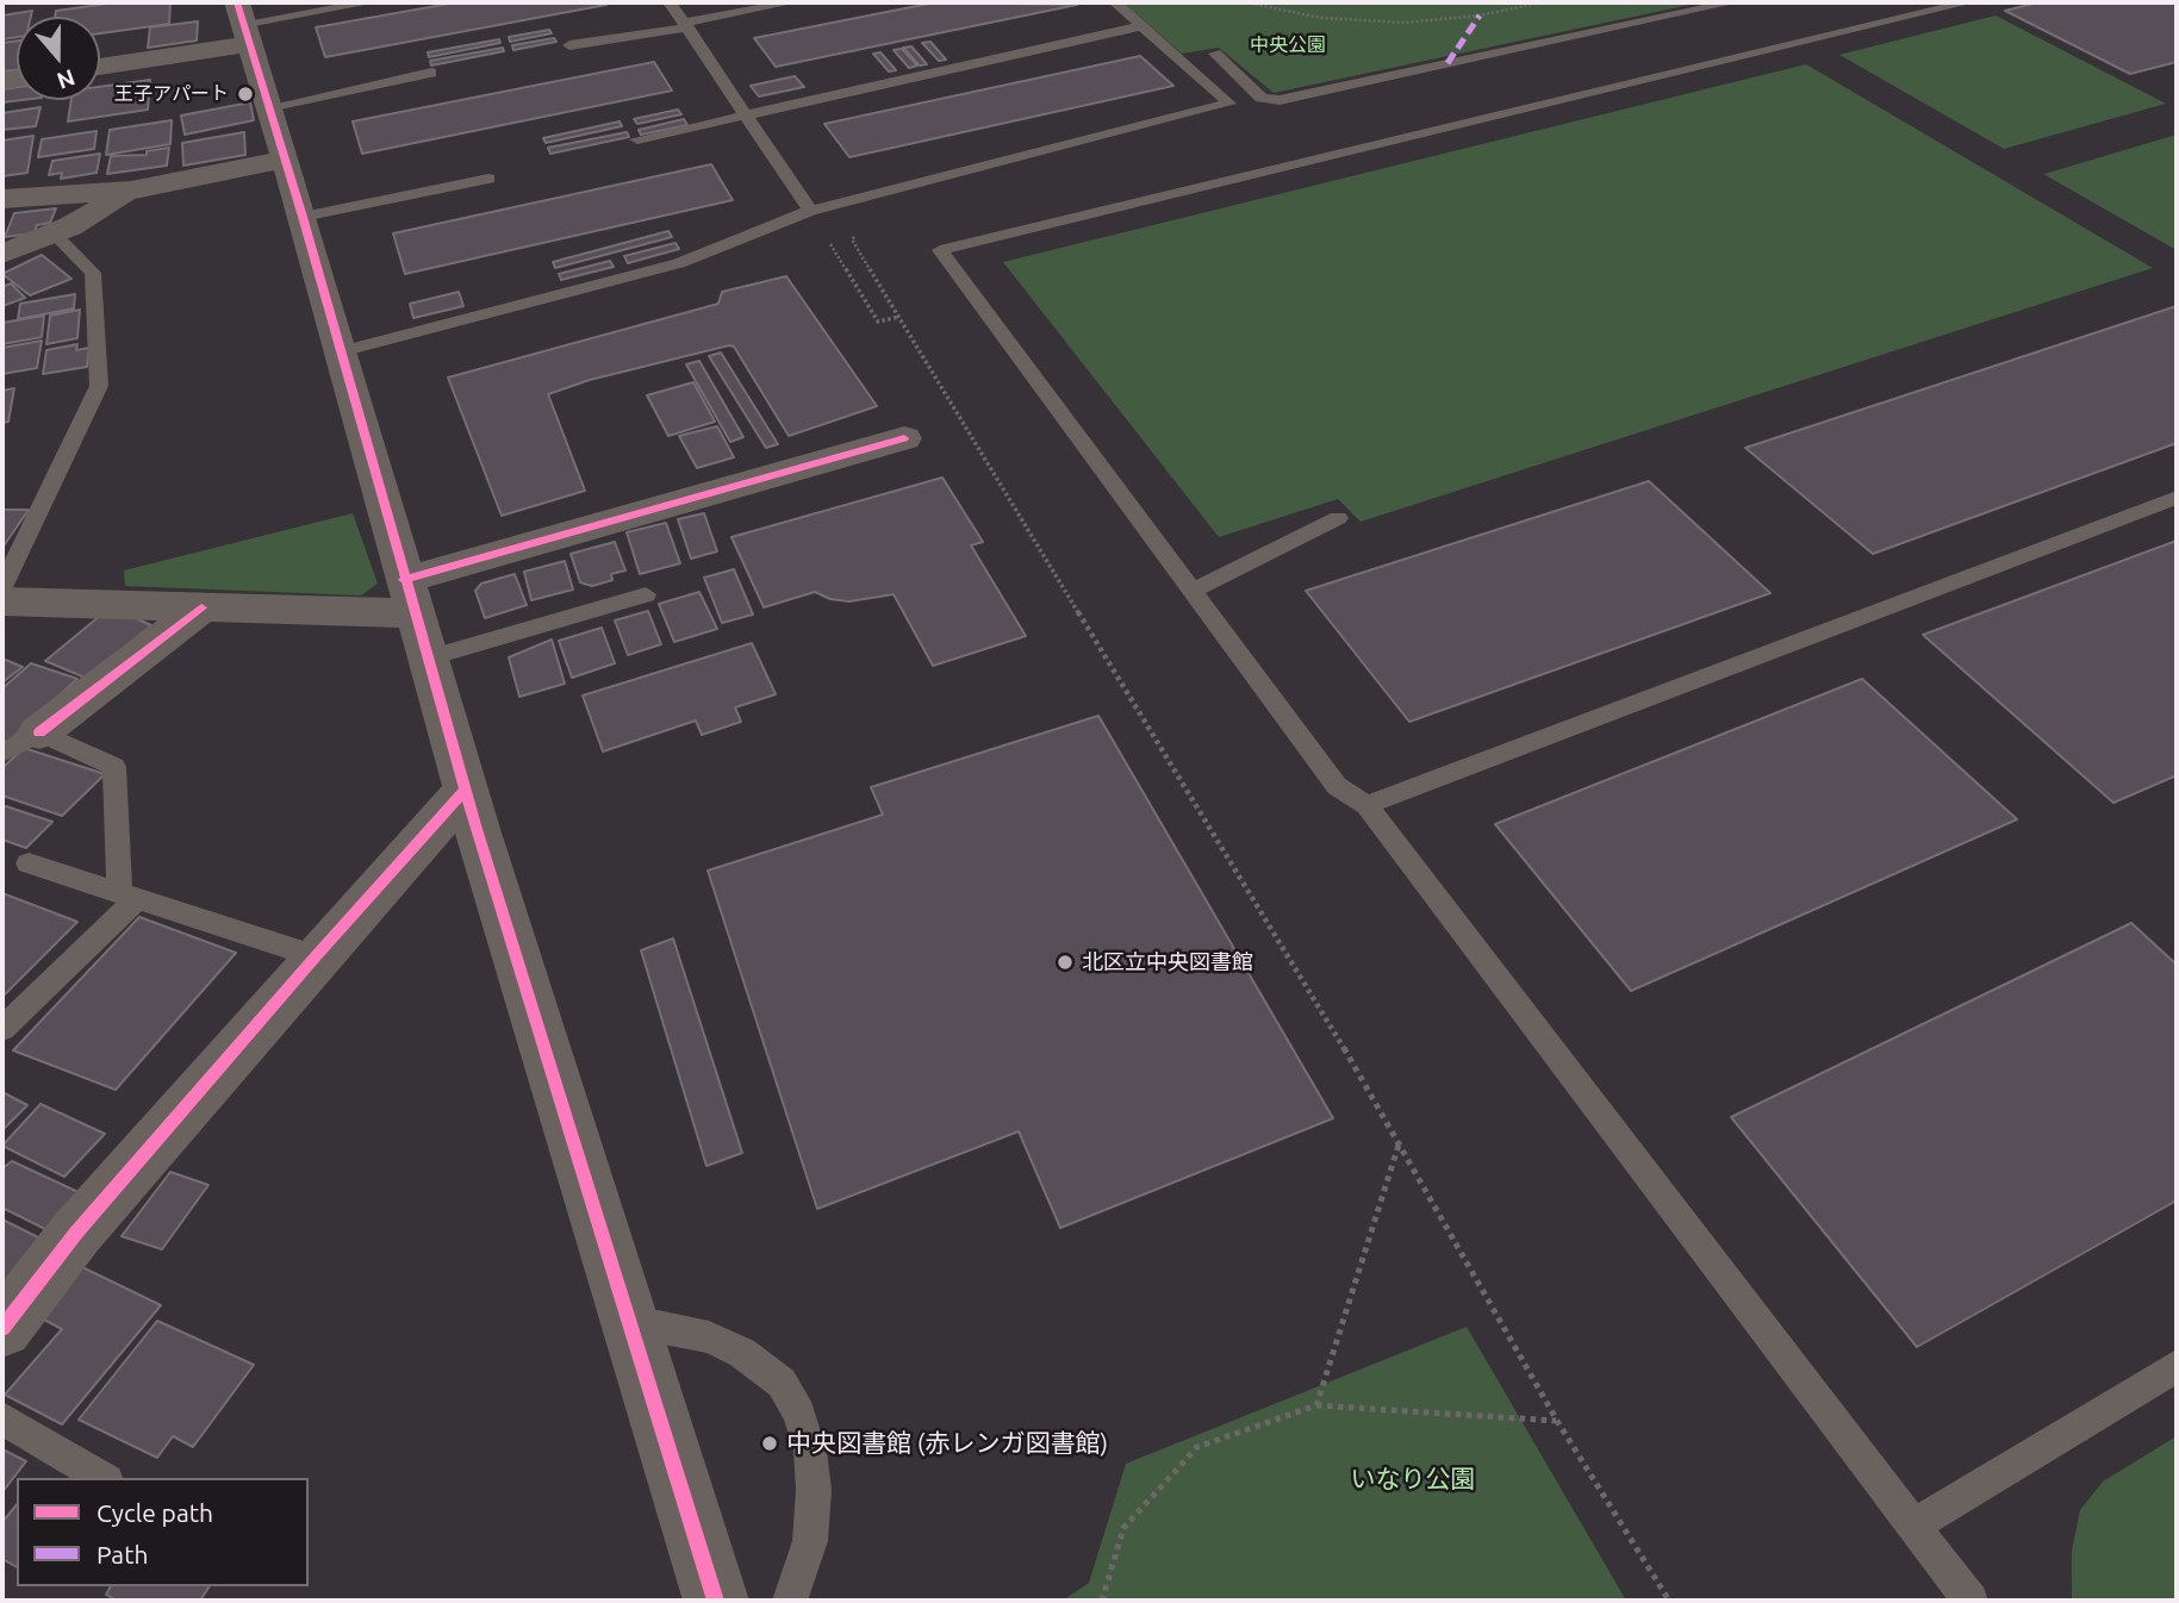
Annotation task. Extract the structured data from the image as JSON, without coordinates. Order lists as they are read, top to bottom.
{
  "parks": ["中央公園", "いなり公園"],
  "places": ["王子アパート", "北区立中央図書館", "中央図書館 (赤レンガ図書館)"],
  "legend": ["Cycle path", "Path"],
  "north": "bottom"
}
